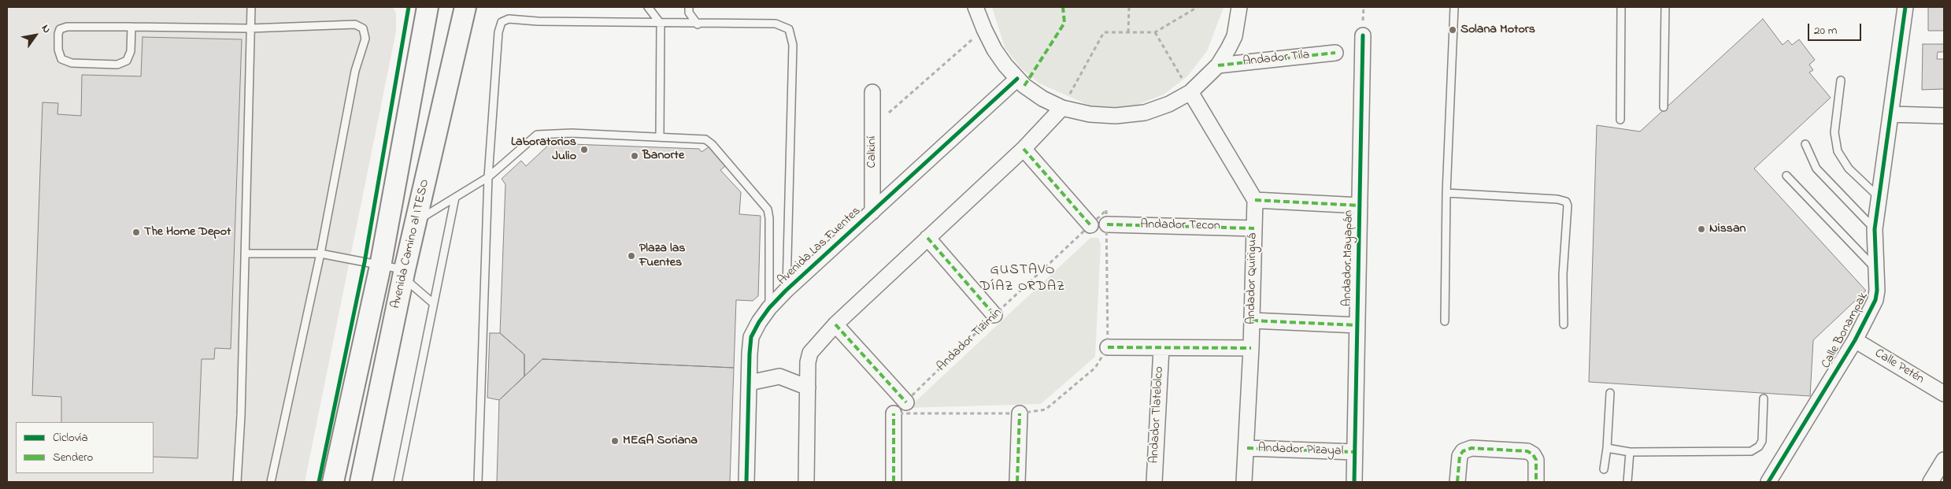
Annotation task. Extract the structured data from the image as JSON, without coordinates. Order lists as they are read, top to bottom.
{
  "streets": {
    "main road": ["Avenida Camino al ITESO"],
    "street": [
      "Andador Tila",
      "Calkiní",
      "Andador Tecon",
      "Avenida Las Fuentes",
      "Andador Mayapán",
      "Andador Quiriguá",
      "Calle Bonampak",
      "Calle Petén",
      "Andador Tlatelolco",
      "Andador Pizayal"
    ],
    "path": ["Andador Tizimín"]
  },
  "crossings": [
    ["Calkiní", "Avenida Las Fuentes"],
    ["Andador Tecon", "Andador Quiriguá"],
    ["Andador Tecon", "Andador Tizimín"],
    ["Andador Mayapán", "Andador Pizayal"],
    ["Andador Quiriguá", "Andador Pizayal"],
    ["Calle Bonampak", "Calle Petén"]
  ],
  "districts": ["GUSTAVO DÍAZ ORDAZ"],
  "places": [
    "Solana Motors",
    "Laboratorios Julio",
    "Banorte",
    "Nissan",
    "The Home Depot",
    "Plaza las Fuentes",
    "MEGA Soriana"
  ],
  "legend": ["Ciclovía", "Sendero"],
  "scale_bar": "20 m",
  "north": "top right"
}
